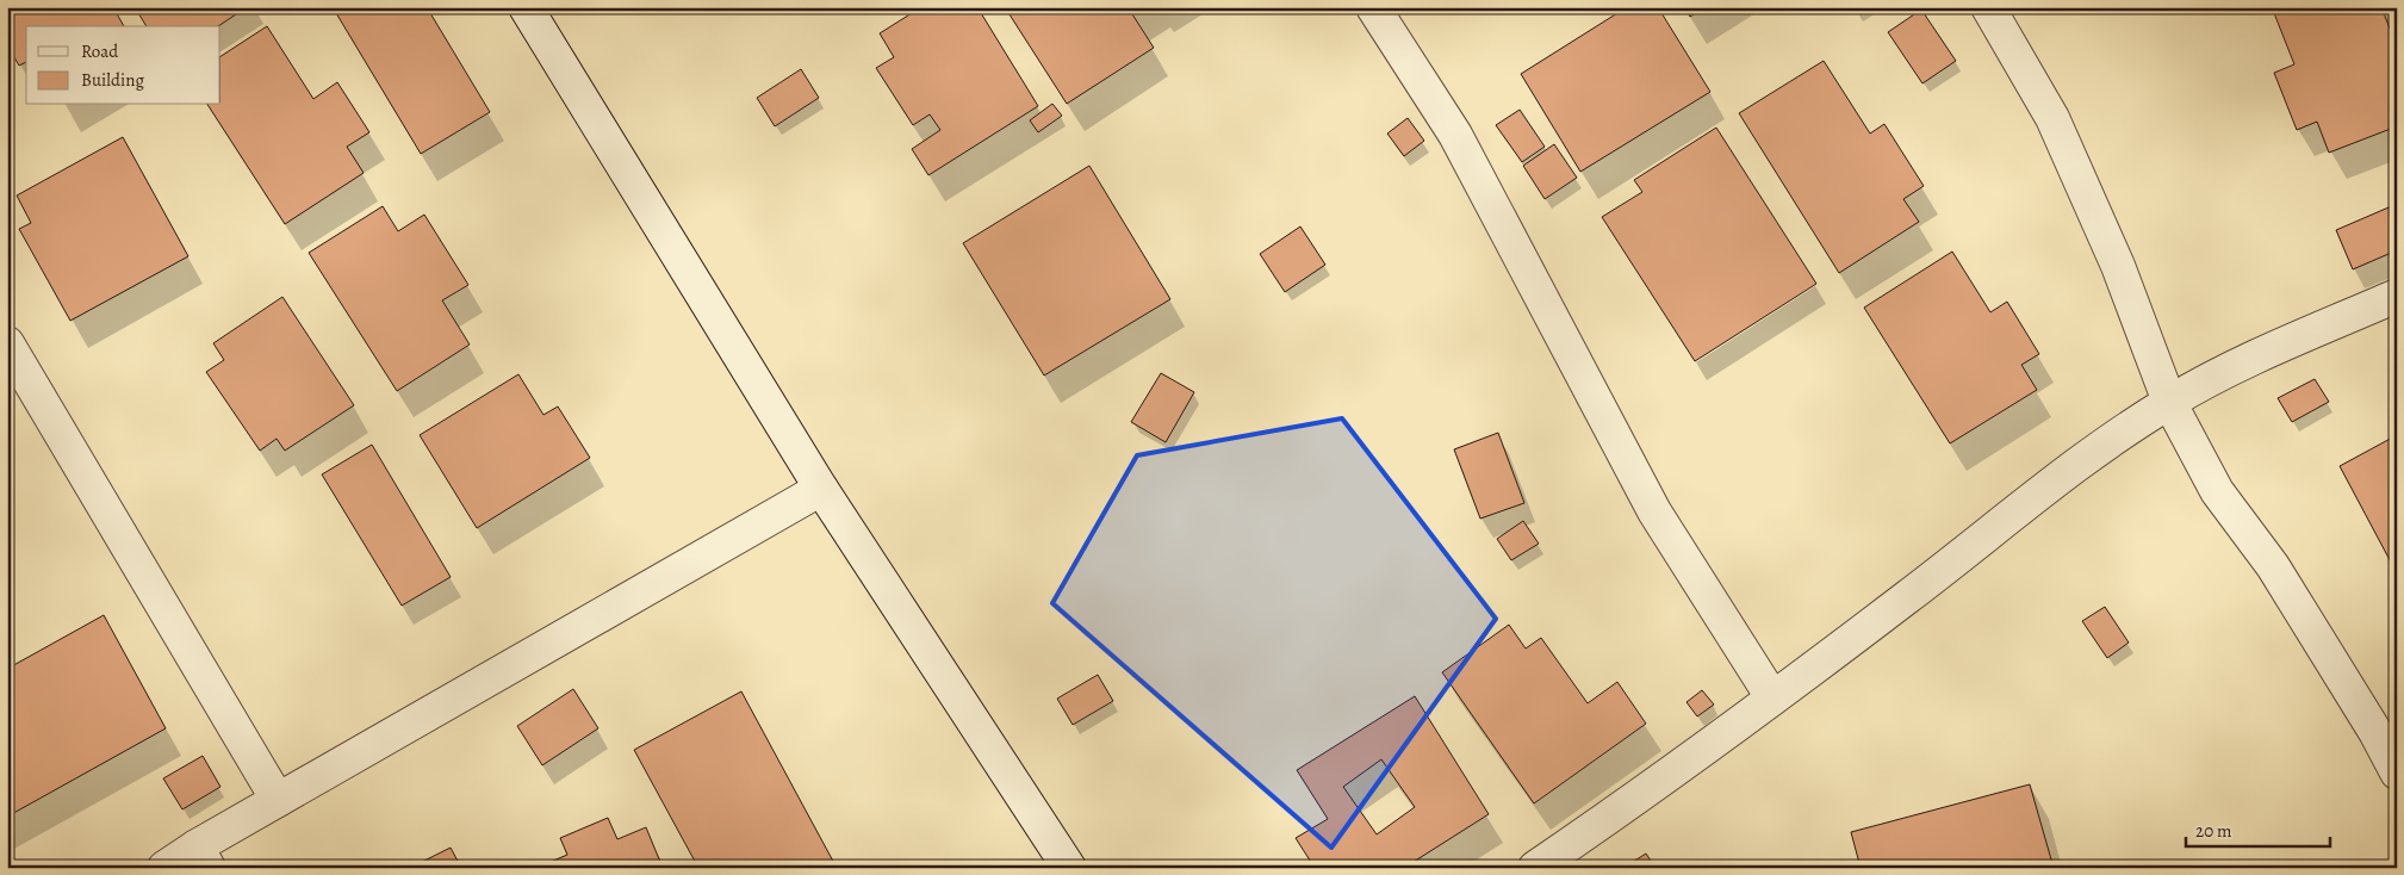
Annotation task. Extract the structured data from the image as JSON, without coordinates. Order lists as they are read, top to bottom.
{
  "legend": ["Road", "Building"],
  "scale_bar": "20 m"
}
